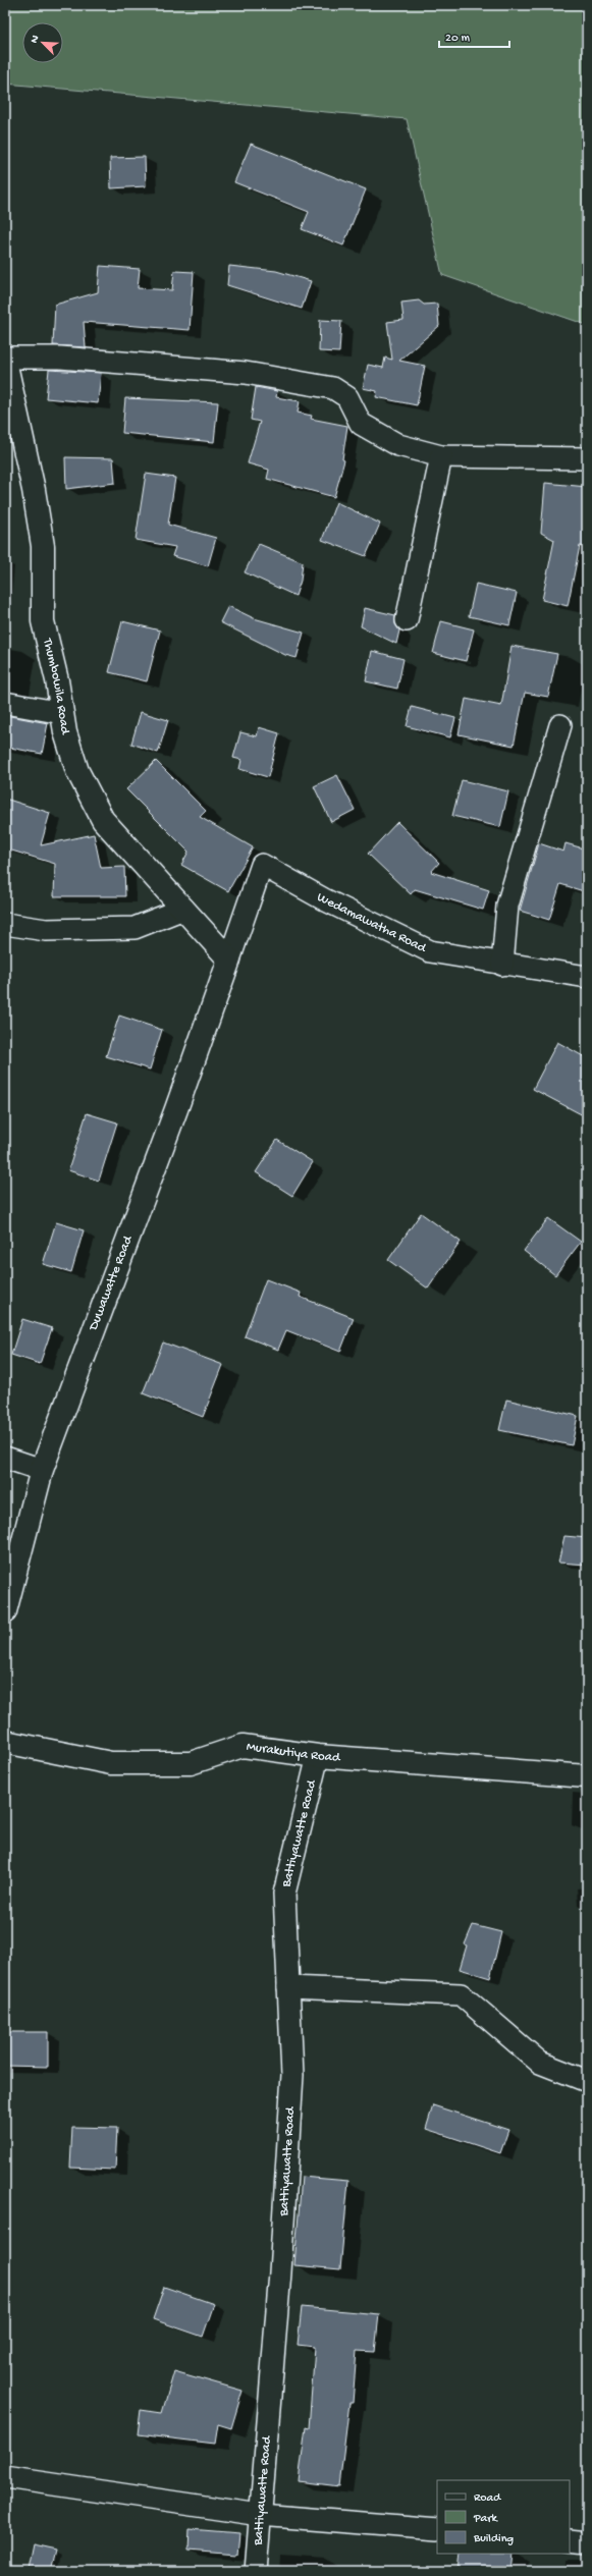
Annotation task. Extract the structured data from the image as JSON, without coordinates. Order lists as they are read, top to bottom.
{
  "streets": {
    "street": [
      "Thumbowila Road",
      "Wedamawatha Road",
      "Duwawatte Road",
      "Murakutiya Road",
      "Battiyawatte Road"
    ]
  },
  "crossings": [
    ["Thumbowila Road", "Wedamawatha Road"],
    ["Thumbowila Road", "Duwawatte Road"],
    ["Wedamawatha Road", "Duwawatte Road"],
    ["Murakutiya Road", "Battiyawatte Road"]
  ],
  "legend": ["Road", "Park", "Building"],
  "scale_bar": "20 m",
  "north": "top left"
}
